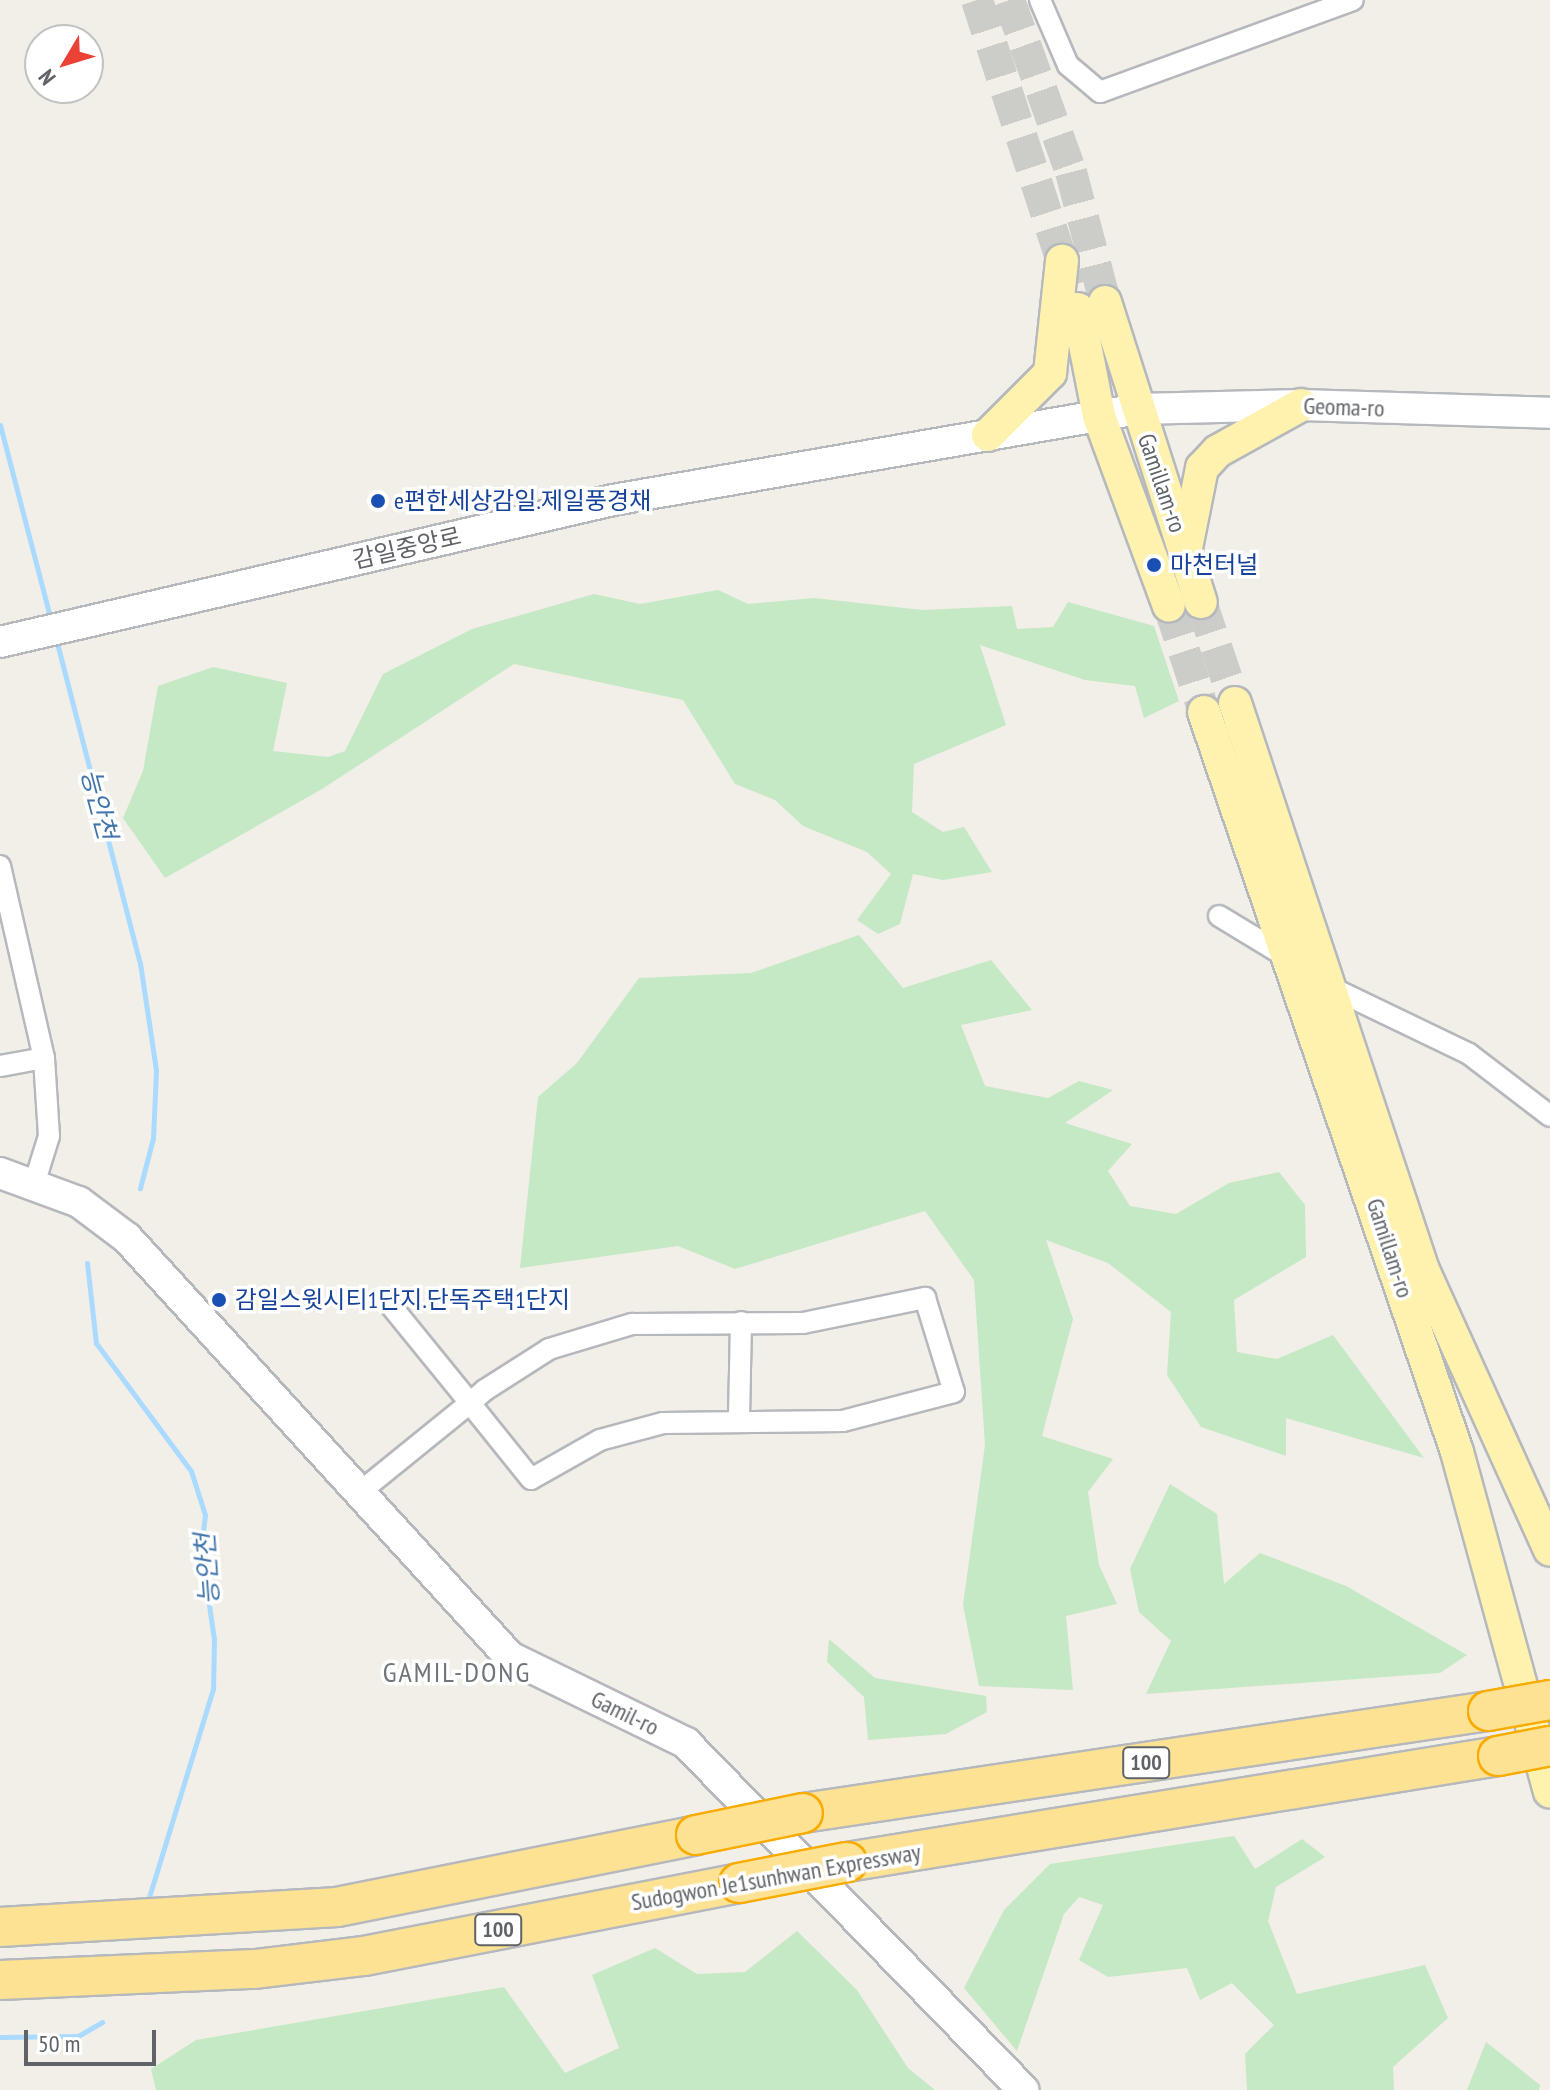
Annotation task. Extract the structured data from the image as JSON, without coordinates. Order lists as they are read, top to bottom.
{
  "streets": {
    "highway": ["100", "Sudogwon Je1sunhwan Expressway"],
    "main road": [
      "Geoma-ro",
      "Gamillam-ro",
      "감일중앙로",
      "Gamil-ro"
    ]
  },
  "crossings": [
    ["Geoma-ro", "Gamillam-ro"],
    ["Geoma-ro", "감일중앙로"],
    ["Gamillam-ro", "감일중앙로"]
  ],
  "districts": ["GAMIL-DONG"],
  "water": ["능안천"],
  "places": ["e편한세상감일.제일풍경채", "마천터널", "감일스윗시티1단지.단독주택1단지"],
  "scale_bar": "50 m",
  "north": "bottom left"
}
